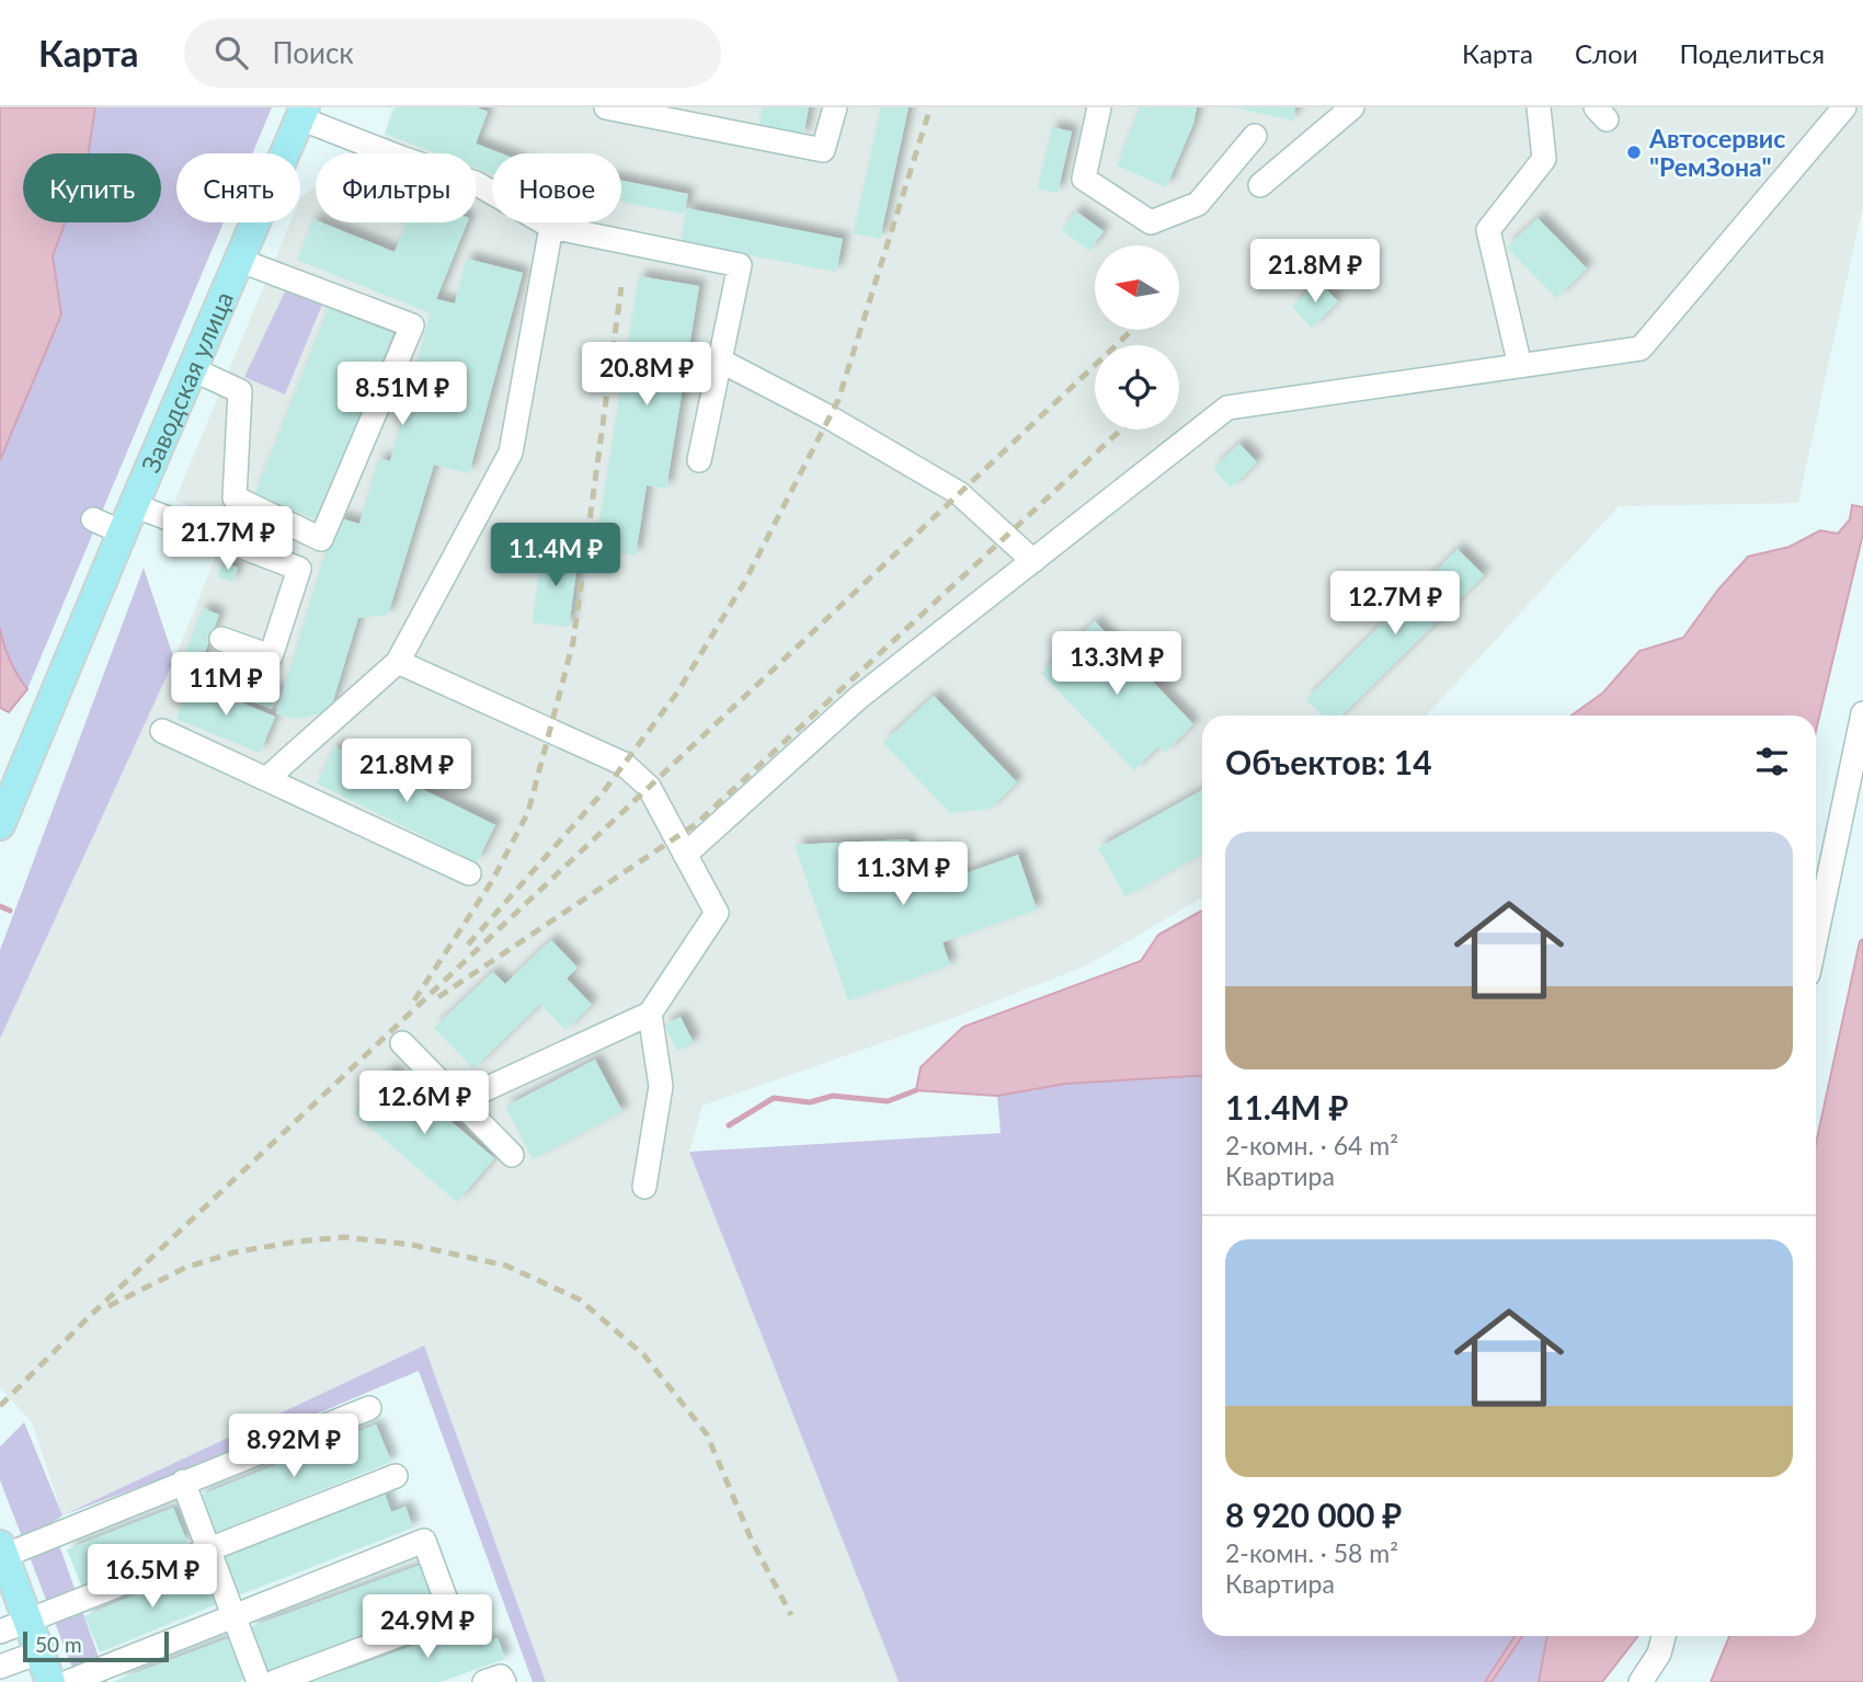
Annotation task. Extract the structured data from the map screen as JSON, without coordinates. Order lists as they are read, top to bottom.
{
  "streets": {
    "main road": ["Заводская улица"]
  },
  "places": ["Автосервис \"РемЗона\""],
  "scale_bar": "50 m",
  "north": "left",
  "page": {
    "header": "Карта",
    "search": "Поиск",
    "nav": ["Карта", "Слои", "Поделиться"],
    "chip": [
      "Купить",
      "Снять",
      "Фильтры",
      "Новое"
    ],
    "price": [
      "21.8M ₽",
      "20.8M ₽",
      "8.51M ₽",
      "21.7M ₽",
      "11.4M ₽",
      "12.7M ₽",
      "13.3M ₽",
      "11M ₽",
      "21.8M ₽",
      "11.3M ₽",
      "12.6M ₽",
      "8.92M ₽",
      "16.5M ₽",
      "24.9M ₽"
    ],
    "heading": "Объектов: 14",
    "list": [
      {
        "name": "11.4M ₽",
        "note": "2-комн. · 64 m² · Квартира"
      },
      {
        "name": "8 920 000 ₽",
        "note": "2-комн. · 58 m² · Квартира"
      }
    ],
    "scale": "50 m"
  }
}
